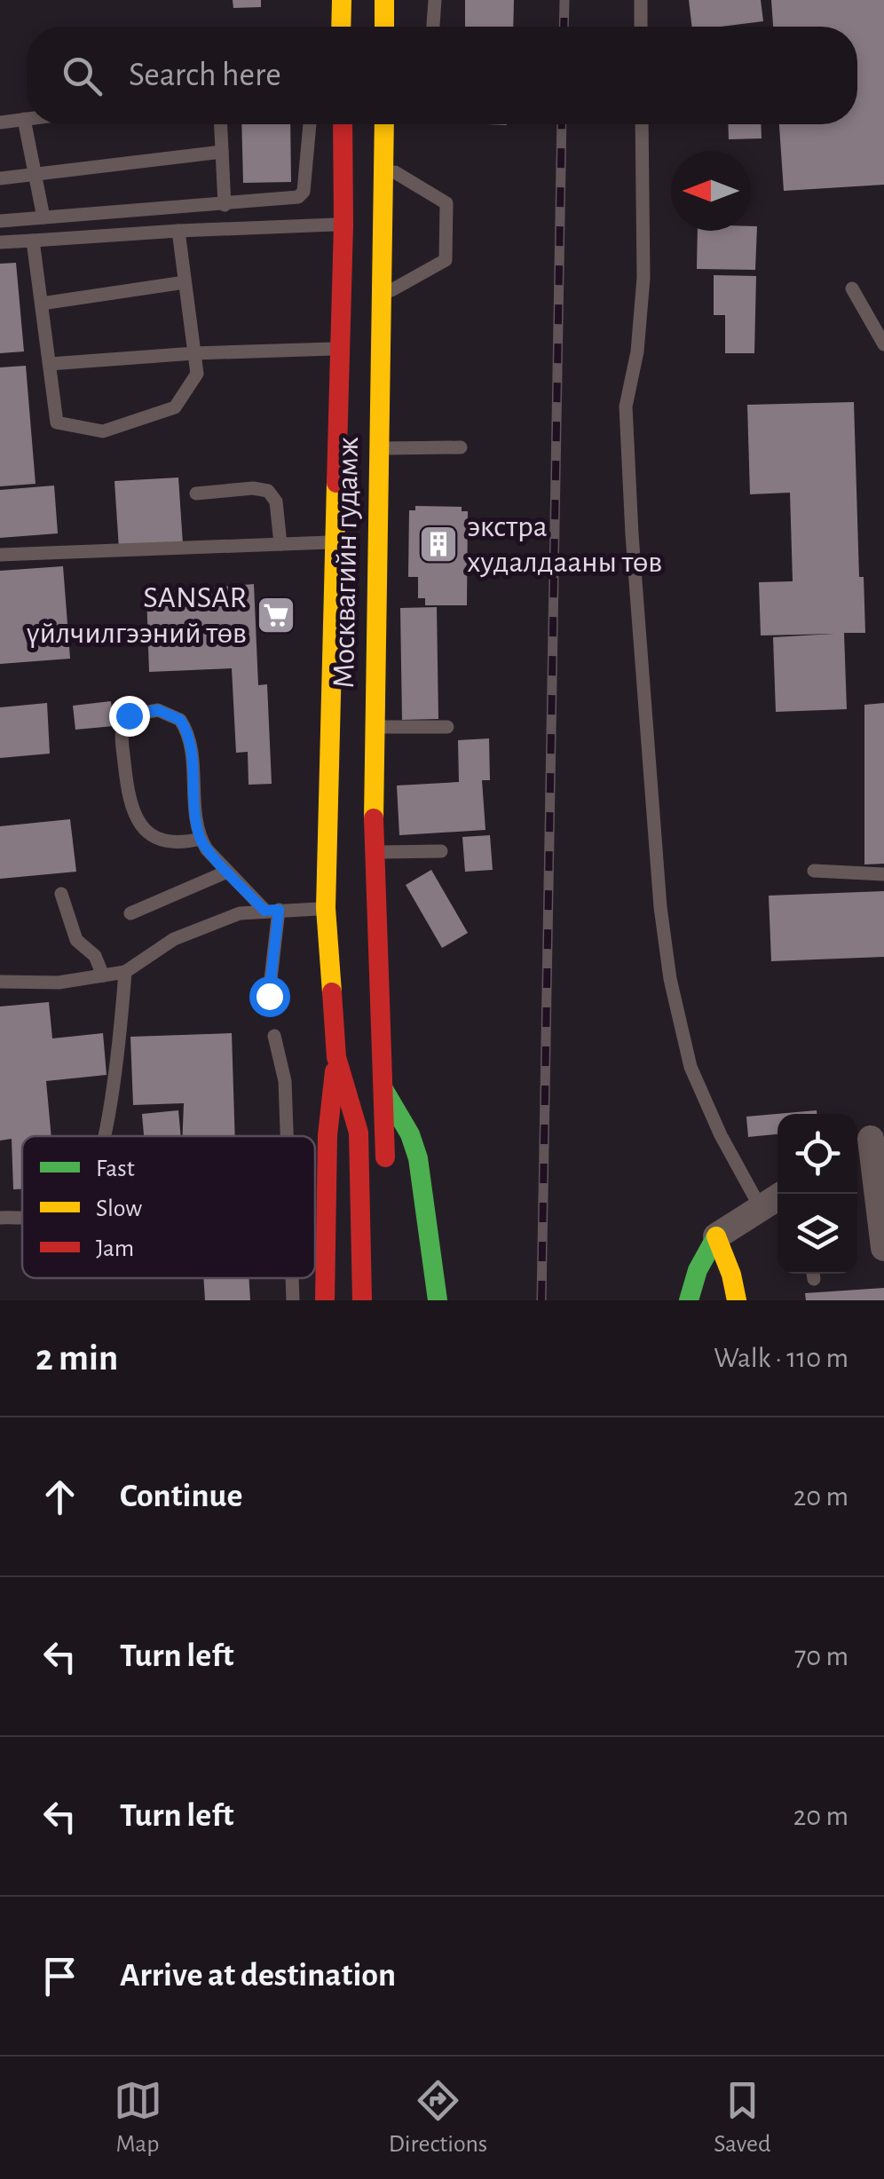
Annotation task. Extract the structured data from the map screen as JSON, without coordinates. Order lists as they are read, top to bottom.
{
  "streets": {
    "main road": ["Москвагийн гудамж"]
  },
  "places": {
    "building": ["экстра худалдааны төв"],
    "supermarket": ["SANSAR үйлчилгээний төв"]
  },
  "legend": ["Fast", "Slow", "Jam"],
  "north": "left",
  "page": {
    "search": "Search here",
    "heading": ["2 min", "Walk · 110 m"],
    "list": [
      ["Continue", "20 m"],
      ["Turn left", "70 m"],
      ["Turn left", "20 m"],
      "Arrive at destination"
    ],
    "nav": ["Map", "Directions", "Saved"]
  }
}
